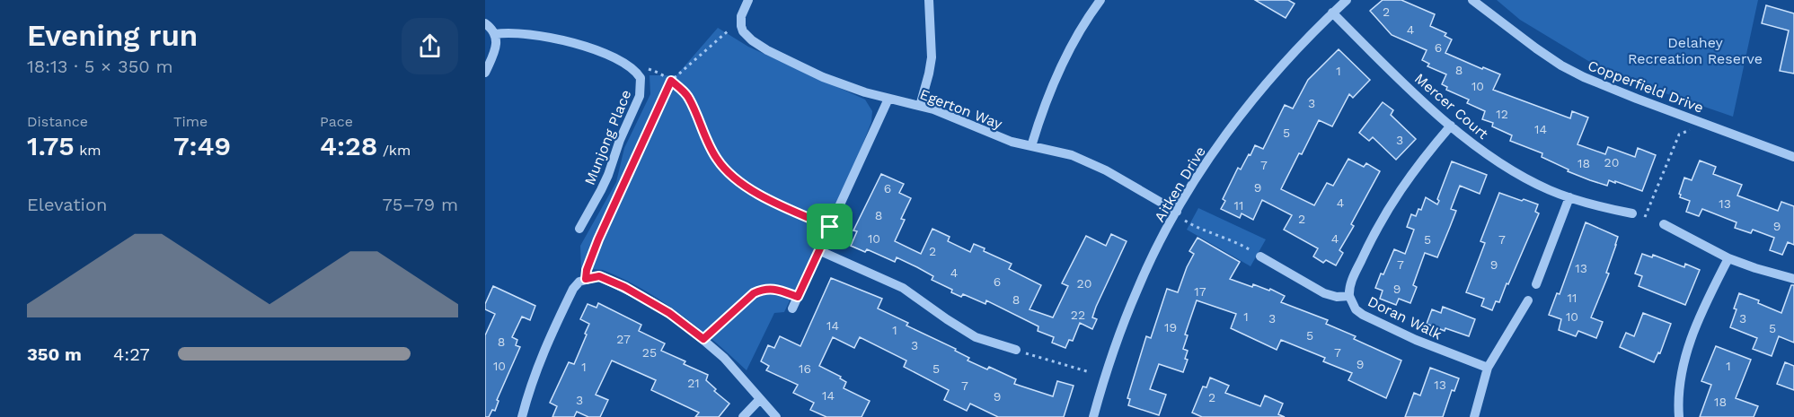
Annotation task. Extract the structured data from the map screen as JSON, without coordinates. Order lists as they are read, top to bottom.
{
  "streets": {
    "street": [
      "Copperfield Drive",
      "Mercer Court",
      "Egerton Way",
      "Munjong Place",
      "Aitken Drive",
      "Doran Walk"
    ]
  },
  "crossings": [
    ["Mercer Court", "Aitken Drive"],
    ["Egerton Way", "Aitken Drive"]
  ],
  "parks": ["Delahey Recreation Reserve"],
  "house_numbers": [
    "2",
    "4",
    "6",
    "8",
    "1",
    "10",
    "3",
    "12",
    "14",
    "5",
    "3",
    "20",
    "18",
    "7",
    "9",
    "6",
    "4",
    "13",
    "11",
    "8",
    "2",
    "9",
    "10",
    "4",
    "5",
    "7",
    "2",
    "7",
    "9",
    "13",
    "4",
    "6",
    "20",
    "9",
    "17",
    "11",
    "8",
    "22",
    "1",
    "10",
    "3",
    "3",
    "14",
    "19",
    "5",
    "1",
    "5",
    "27",
    "8",
    "3",
    "25",
    "7",
    "9",
    "10",
    "1",
    "1",
    "16",
    "5",
    "21",
    "13",
    "7",
    "14",
    "9",
    "2",
    "3",
    "18"
  ],
  "page": {
    "heading": ["Evening run", "18:13 · 5 × 350 m"],
    "stats": [
      ["Distance", "1.75 km"],
      ["Time", "7:49"],
      ["Pace", "4:28 /km"]
    ],
    "chart": ["Elevation", "75–79 m"],
    "list": [
      {
        "name": "350 m",
        "note": "4:27"
      }
    ]
  }
}
